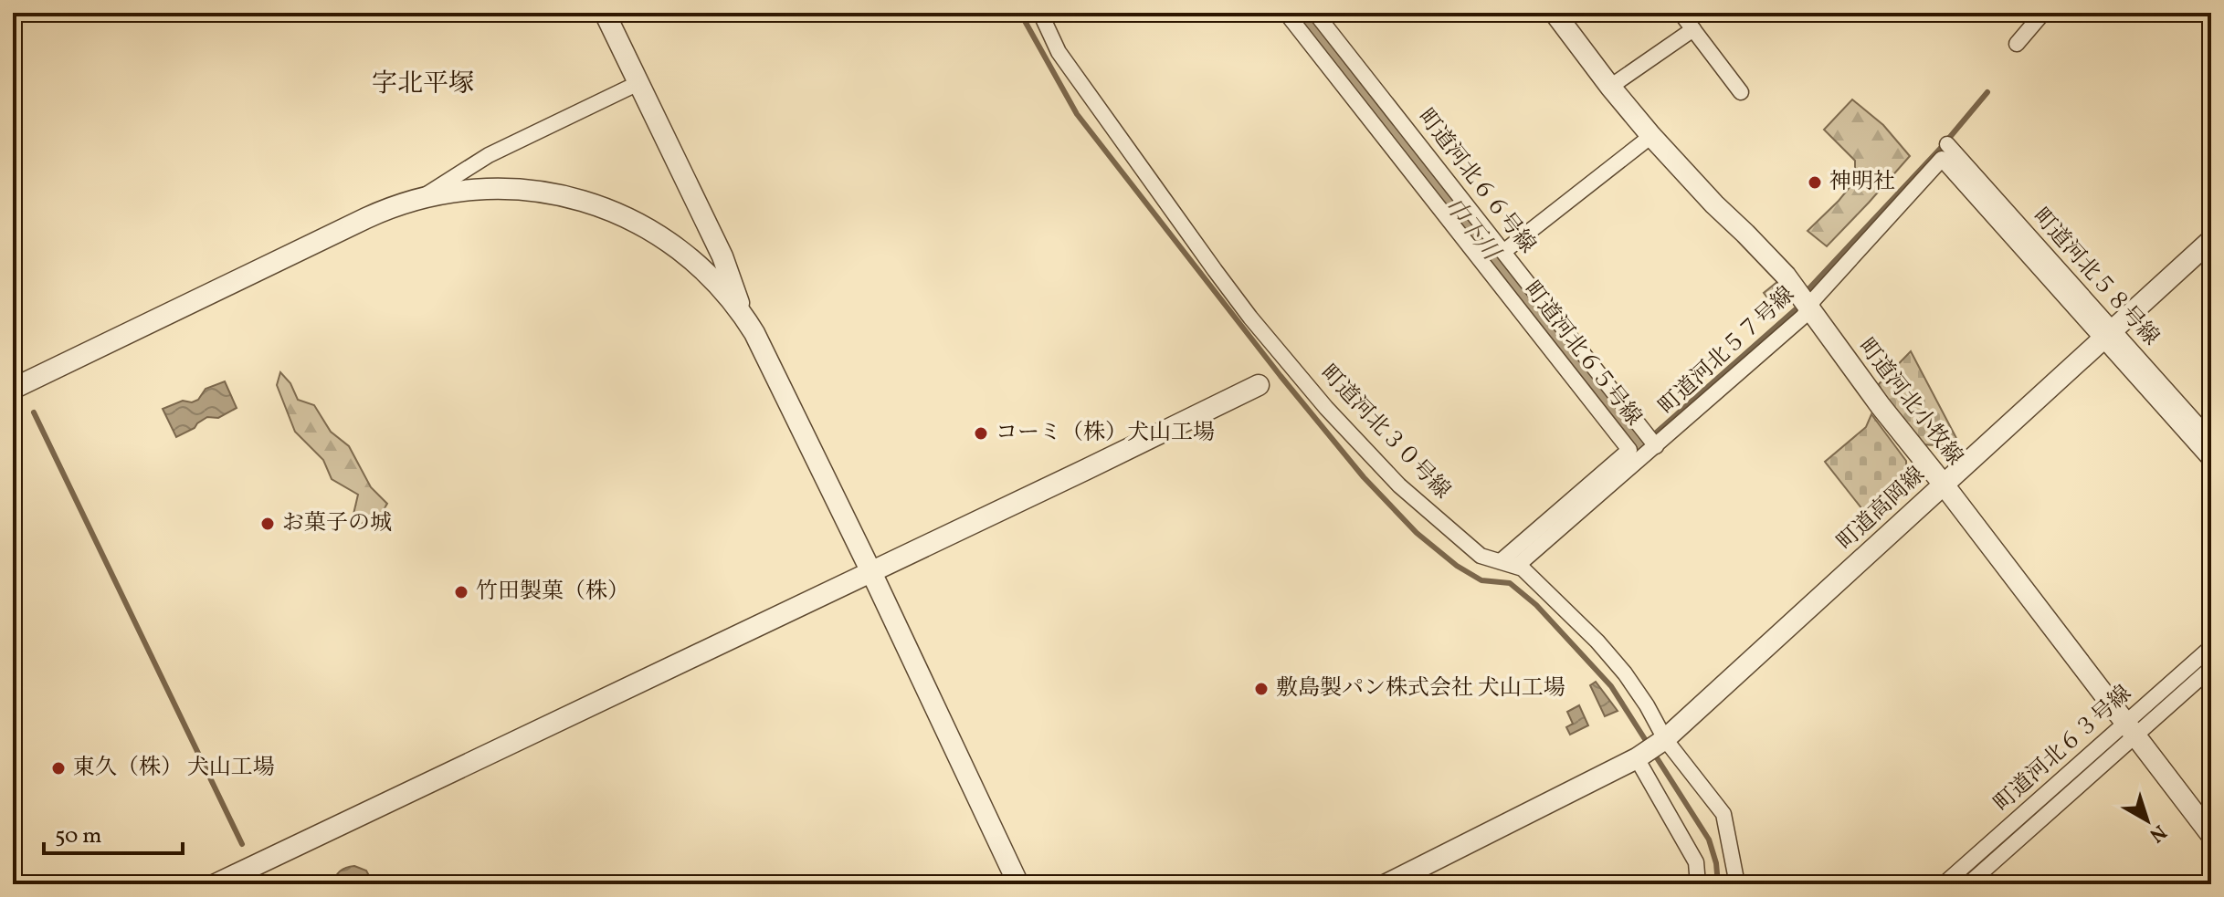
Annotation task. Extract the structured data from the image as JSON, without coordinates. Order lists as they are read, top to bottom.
{
  "streets": {
    "street": [
      "町道河北６６号線",
      "町道河北５８号線",
      "町道河北５７号線",
      "町道河北６５号線",
      "町道河北小牧線",
      "町道河北３０号線",
      "町道高岡線",
      "町道河北６３号線"
    ]
  },
  "crossings": [
    ["町道河北６６号線", "町道河北５７号線"],
    ["町道河北５８号線", "町道河北５７号線"],
    ["町道河北５８号線", "町道高岡線"],
    ["町道河北５７号線", "町道河北小牧線"],
    ["町道河北５７号線", "町道河北３０号線"],
    ["町道河北５７号線", "町道高岡線"],
    ["町道河北６５号線", "町道河北３０号線"],
    ["町道河北小牧線", "町道高岡線"],
    ["町道河北小牧線", "町道河北６３号線"],
    ["町道河北３０号線", "町道高岡線"]
  ],
  "districts": ["字北平塚"],
  "water": ["巾下川"],
  "places": [
    "神明社",
    "コーミ（株）犬山工場",
    "お菓子の城",
    "竹田製菓（株）",
    "敷島製パン株式会社 犬山工場",
    "東久（株） 犬山工場"
  ],
  "scale_bar": "50 m",
  "north": "bottom right"
}
